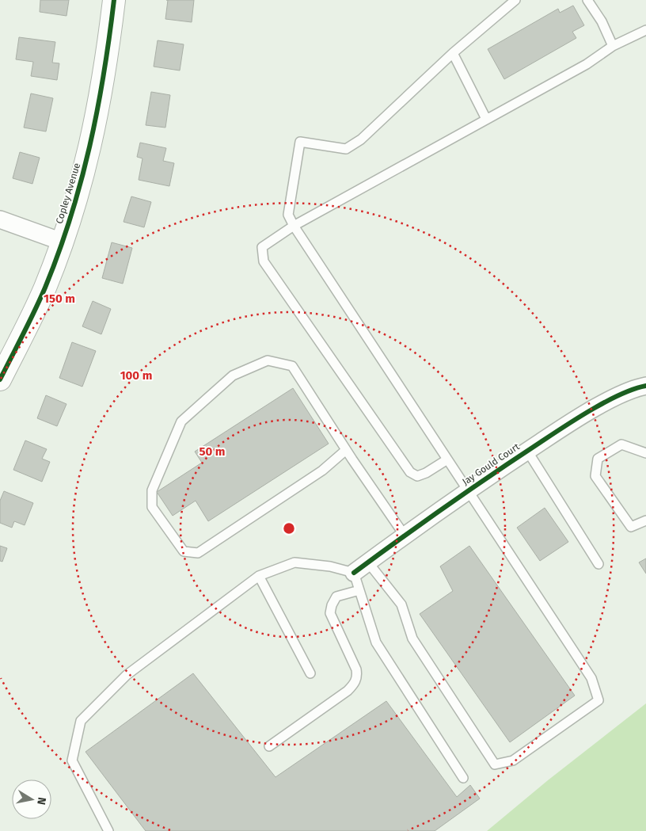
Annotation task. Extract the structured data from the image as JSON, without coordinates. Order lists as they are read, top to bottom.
{
  "streets": {
    "street": ["Copley Avenue", "Jay Gould Court"]
  },
  "north": "right",
  "rings": ["150 m", "100 m", "50 m"]
}
